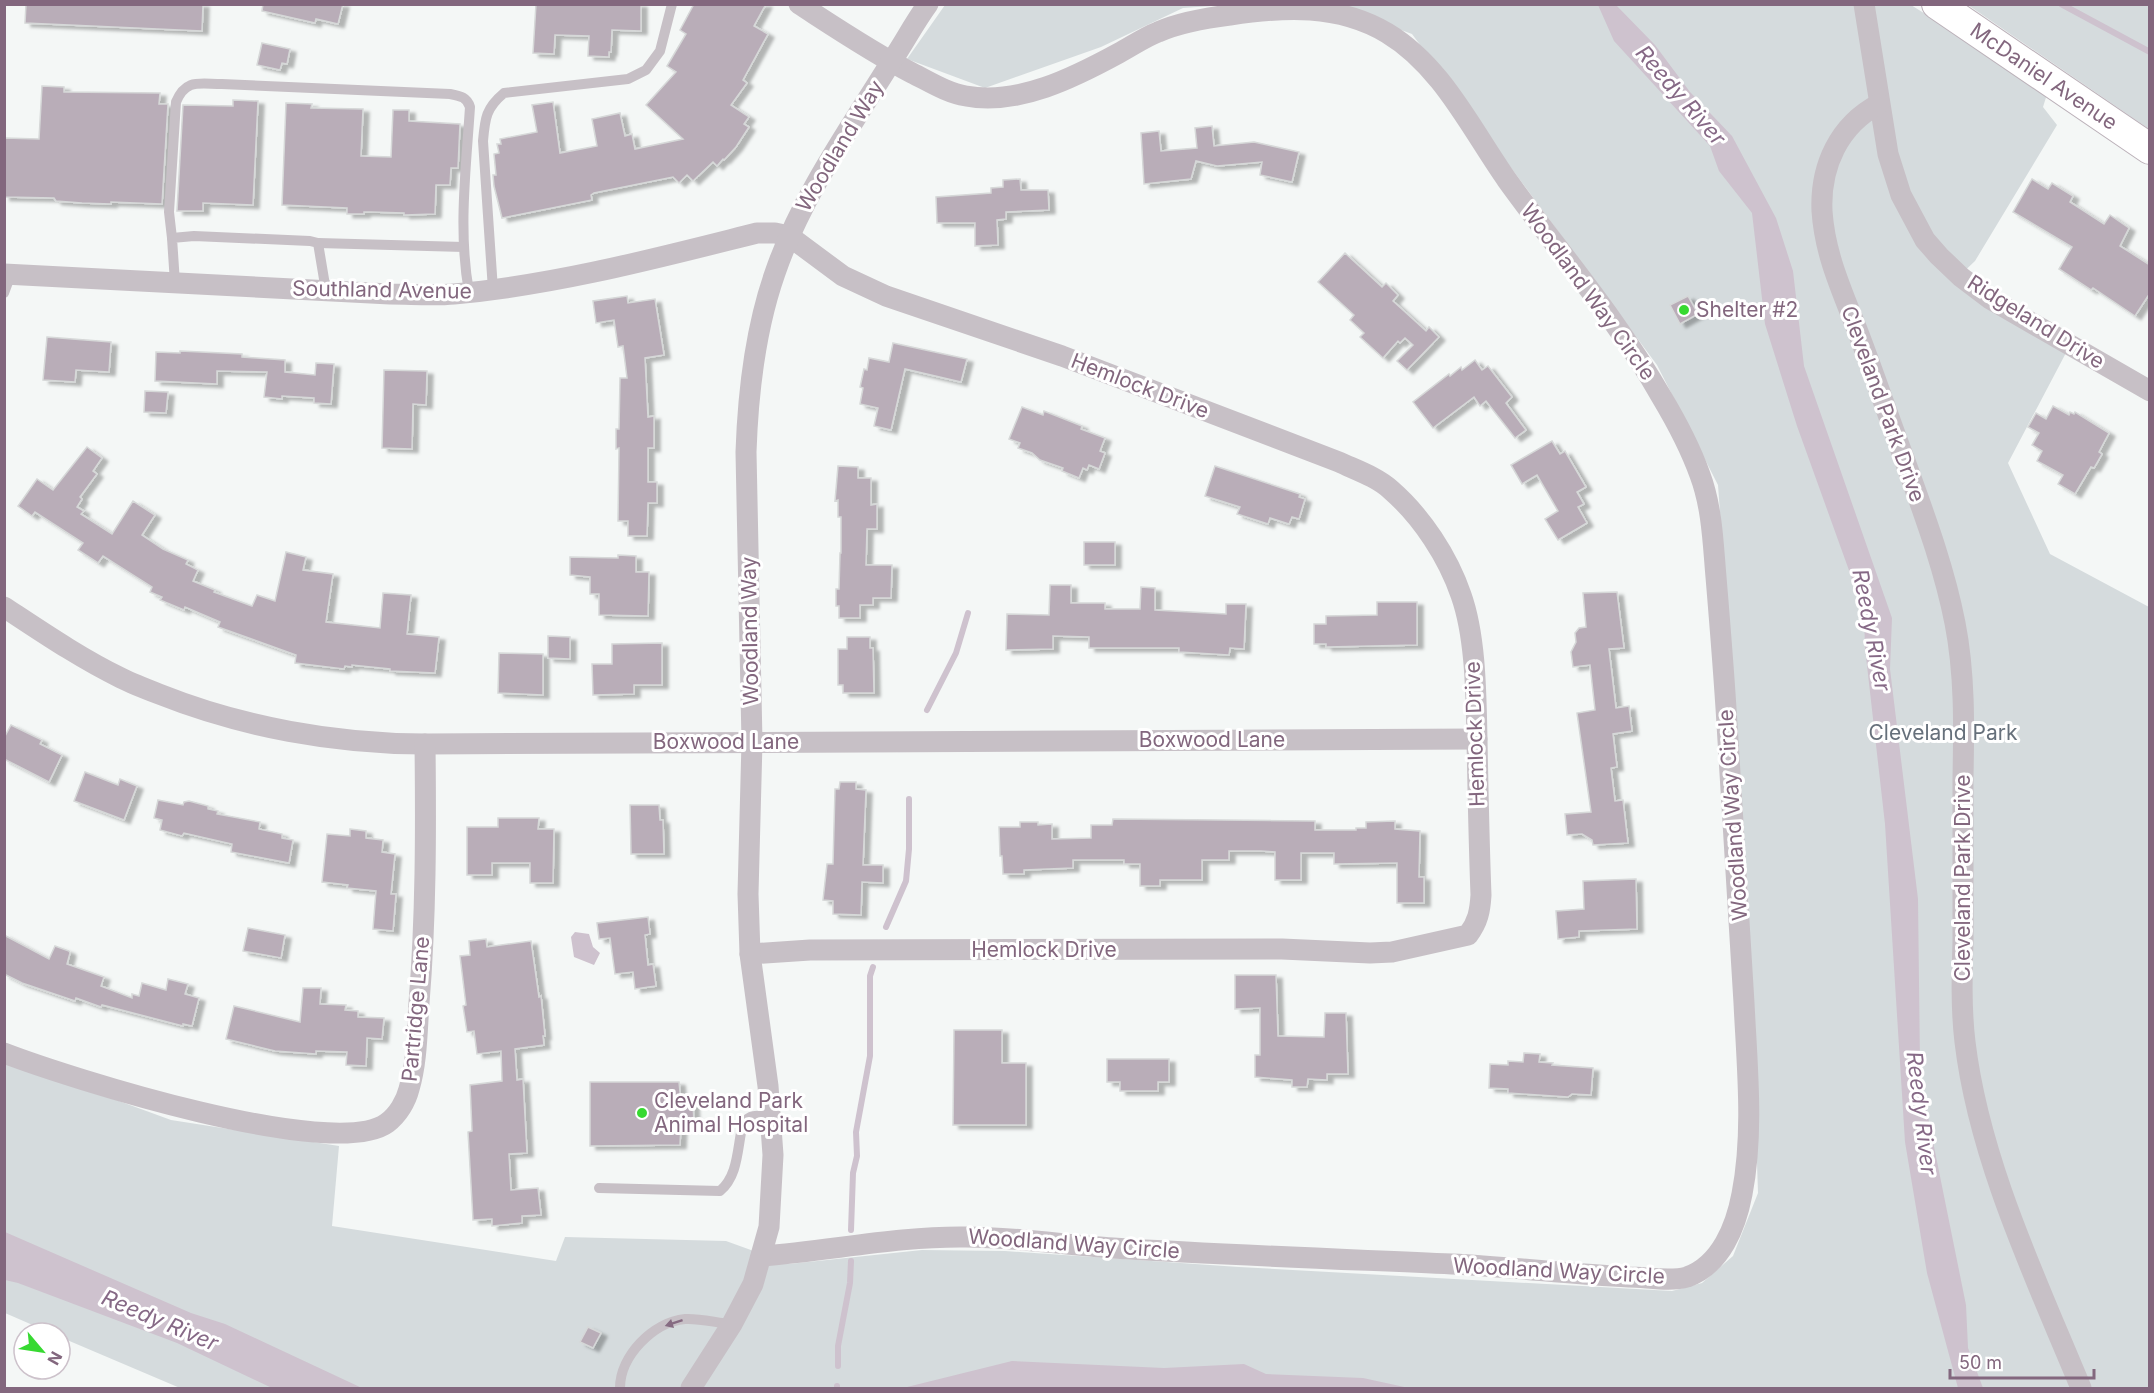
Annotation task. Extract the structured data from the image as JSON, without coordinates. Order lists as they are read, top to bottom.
{
  "streets": {
    "street": [
      "McDaniel Avenue",
      "Woodland Way",
      "Southland Avenue",
      "Woodland Way Circle",
      "Ridgeland Drive",
      "Hemlock Drive",
      "Cleveland Park Drive",
      "Boxwood Lane",
      "Partridge Lane"
    ]
  },
  "crossings": [
    ["Woodland Way", "Southland Avenue"],
    ["Woodland Way", "Woodland Way Circle"],
    ["Woodland Way", "Hemlock Drive"],
    ["Woodland Way", "Boxwood Lane"],
    ["Southland Avenue", "Hemlock Drive"],
    ["Ridgeland Drive", "Cleveland Park Drive"],
    ["Hemlock Drive", "Boxwood Lane"],
    ["Boxwood Lane", "Partridge Lane"]
  ],
  "water": ["Reedy River"],
  "parks": ["Cleveland Park"],
  "places": ["Shelter #2", "Cleveland Park Animal Hospital"],
  "scale_bar": "50 m",
  "north": "bottom right"
}
